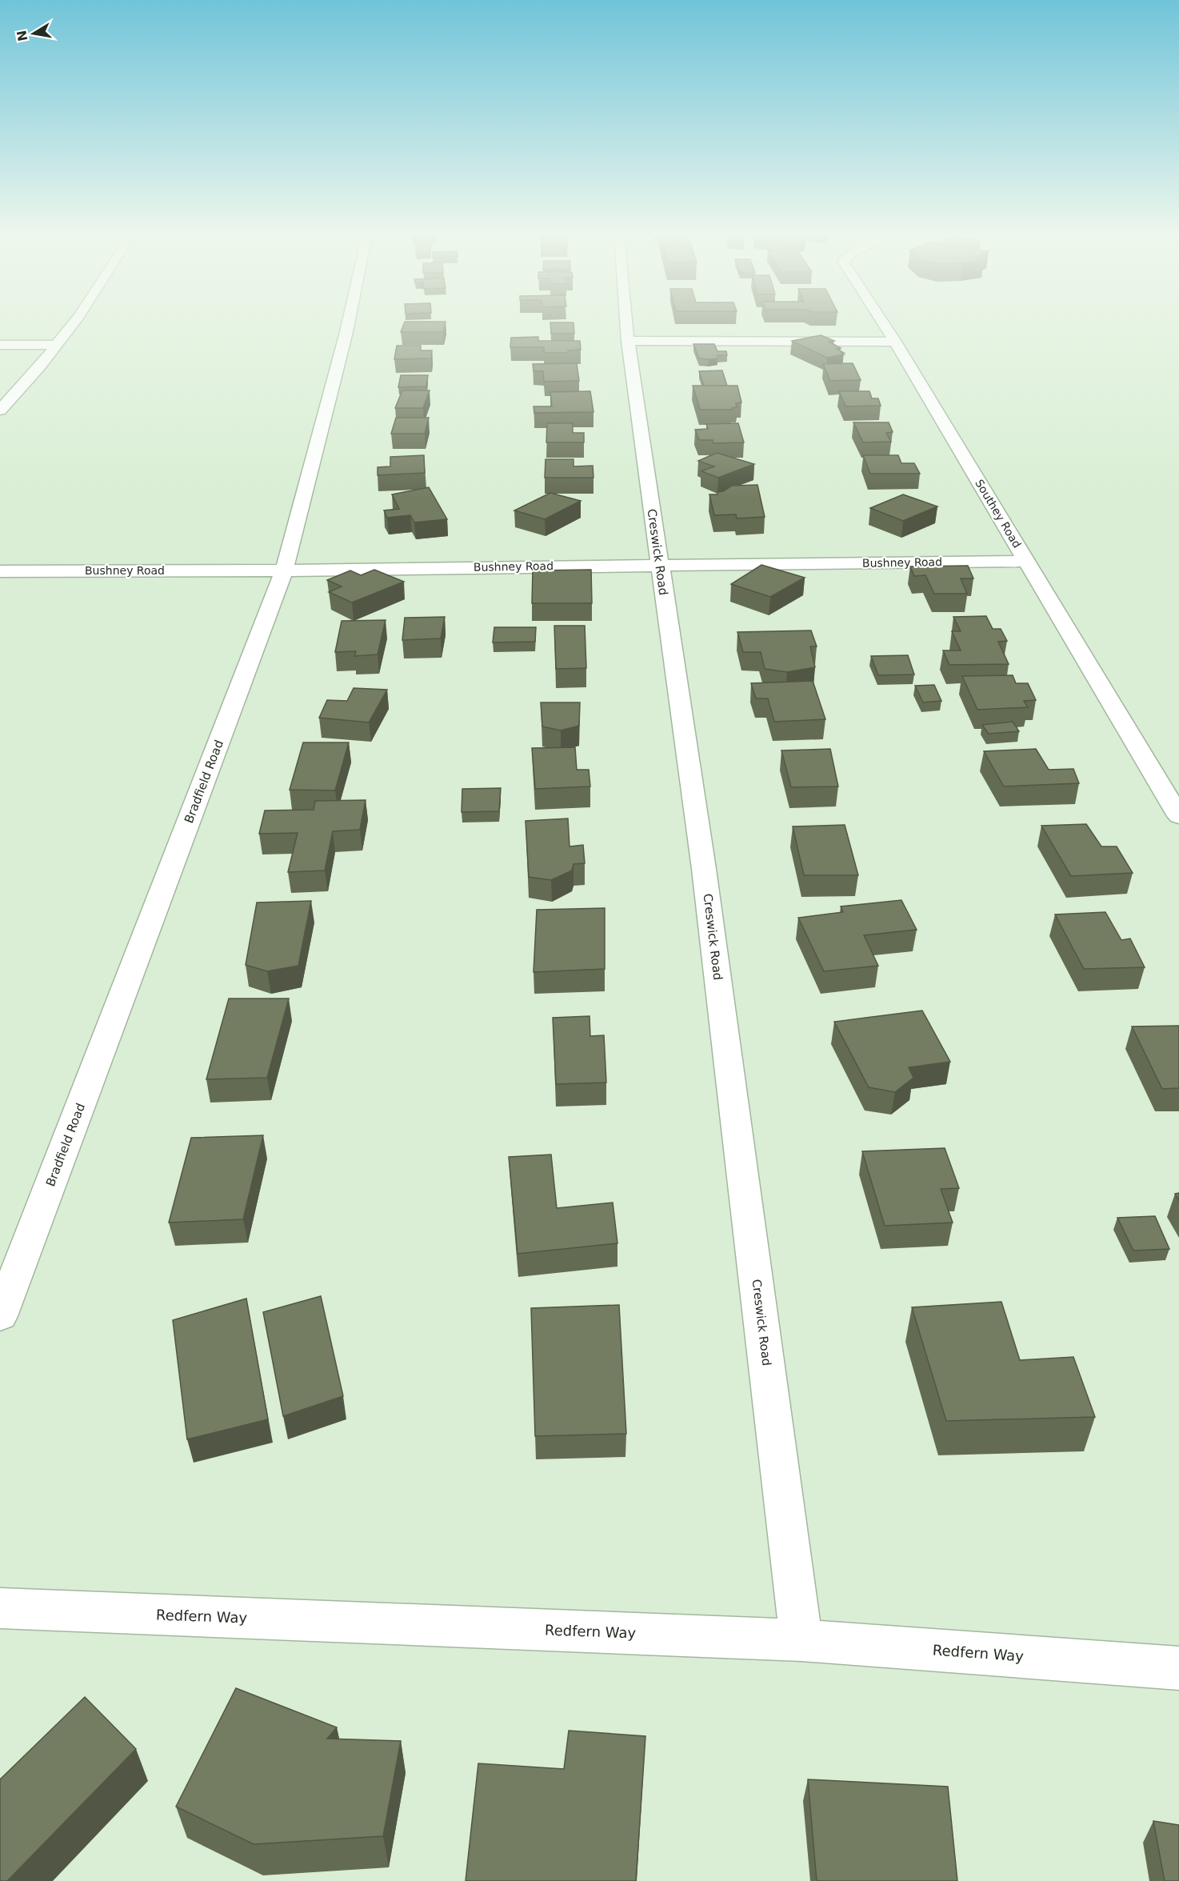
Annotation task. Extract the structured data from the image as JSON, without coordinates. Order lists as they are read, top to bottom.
{
  "streets": {
    "street": [
      "Southey Road",
      "Creswick Road",
      "Bushney Road",
      "Bradfield Road",
      "Redfern Way"
    ]
  },
  "crossings": [
    ["Southey Road", "Bushney Road"],
    ["Creswick Road", "Bushney Road"],
    ["Creswick Road", "Redfern Way"],
    ["Bushney Road", "Bradfield Road"]
  ],
  "north": "left"
}
